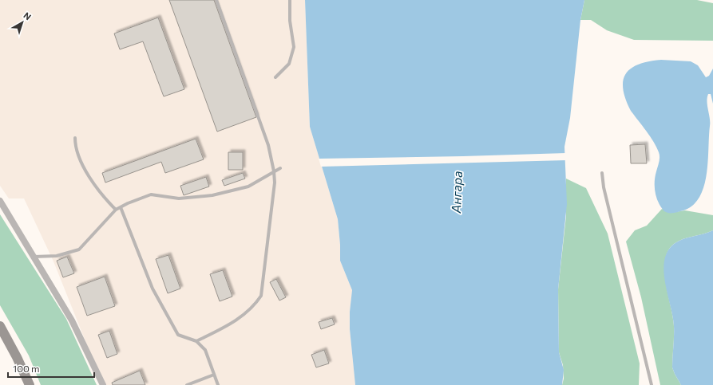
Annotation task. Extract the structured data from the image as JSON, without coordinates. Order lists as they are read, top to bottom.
{
  "water": ["Ангара"],
  "scale_bar": "100 m",
  "north": "top right"
}
